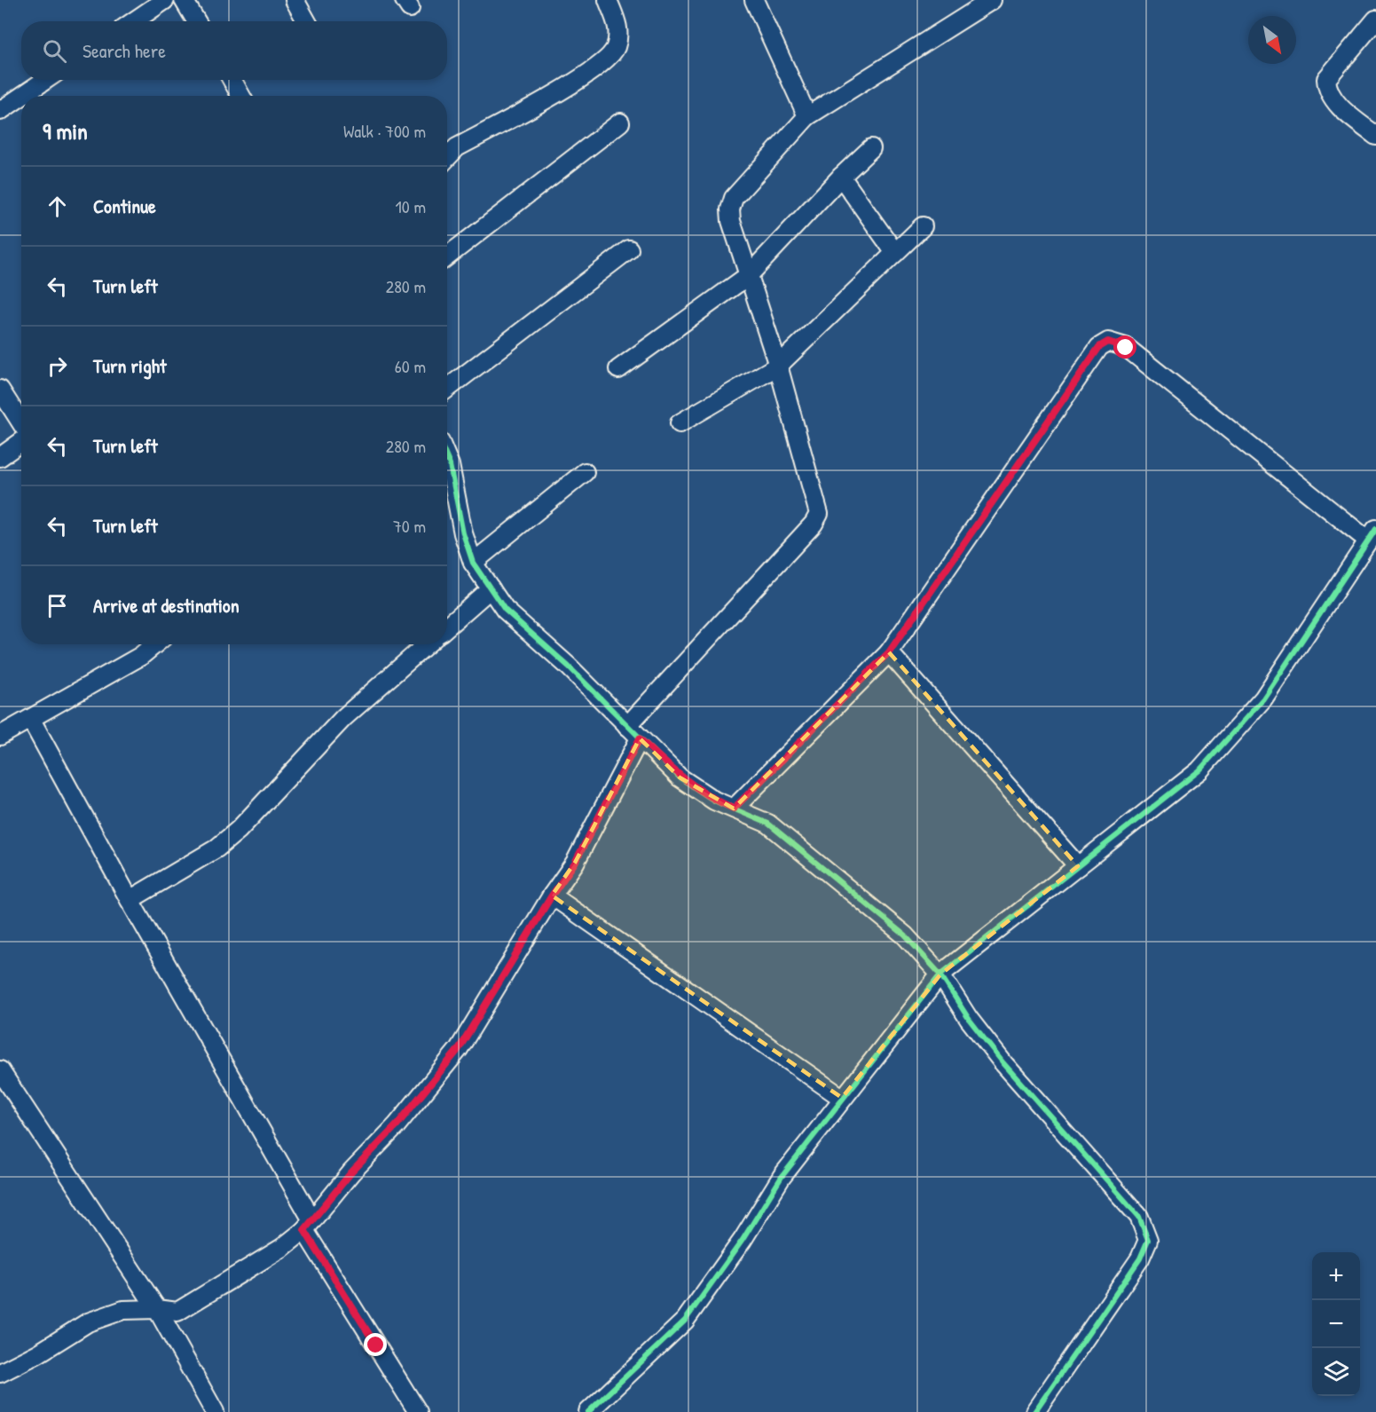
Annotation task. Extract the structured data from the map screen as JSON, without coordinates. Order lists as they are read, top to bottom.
{
  "north": "bottom right",
  "page": {
    "search": "Search here",
    "heading": ["9 min", "Walk · 700 m"],
    "list": [
      ["Continue", "10 m"],
      ["Turn left", "280 m"],
      ["Turn right", "60 m"],
      ["Turn left", "280 m"],
      ["Turn left", "70 m"],
      "Arrive at destination"
    ],
    "map_buttons": ["+", "−"]
  }
}
